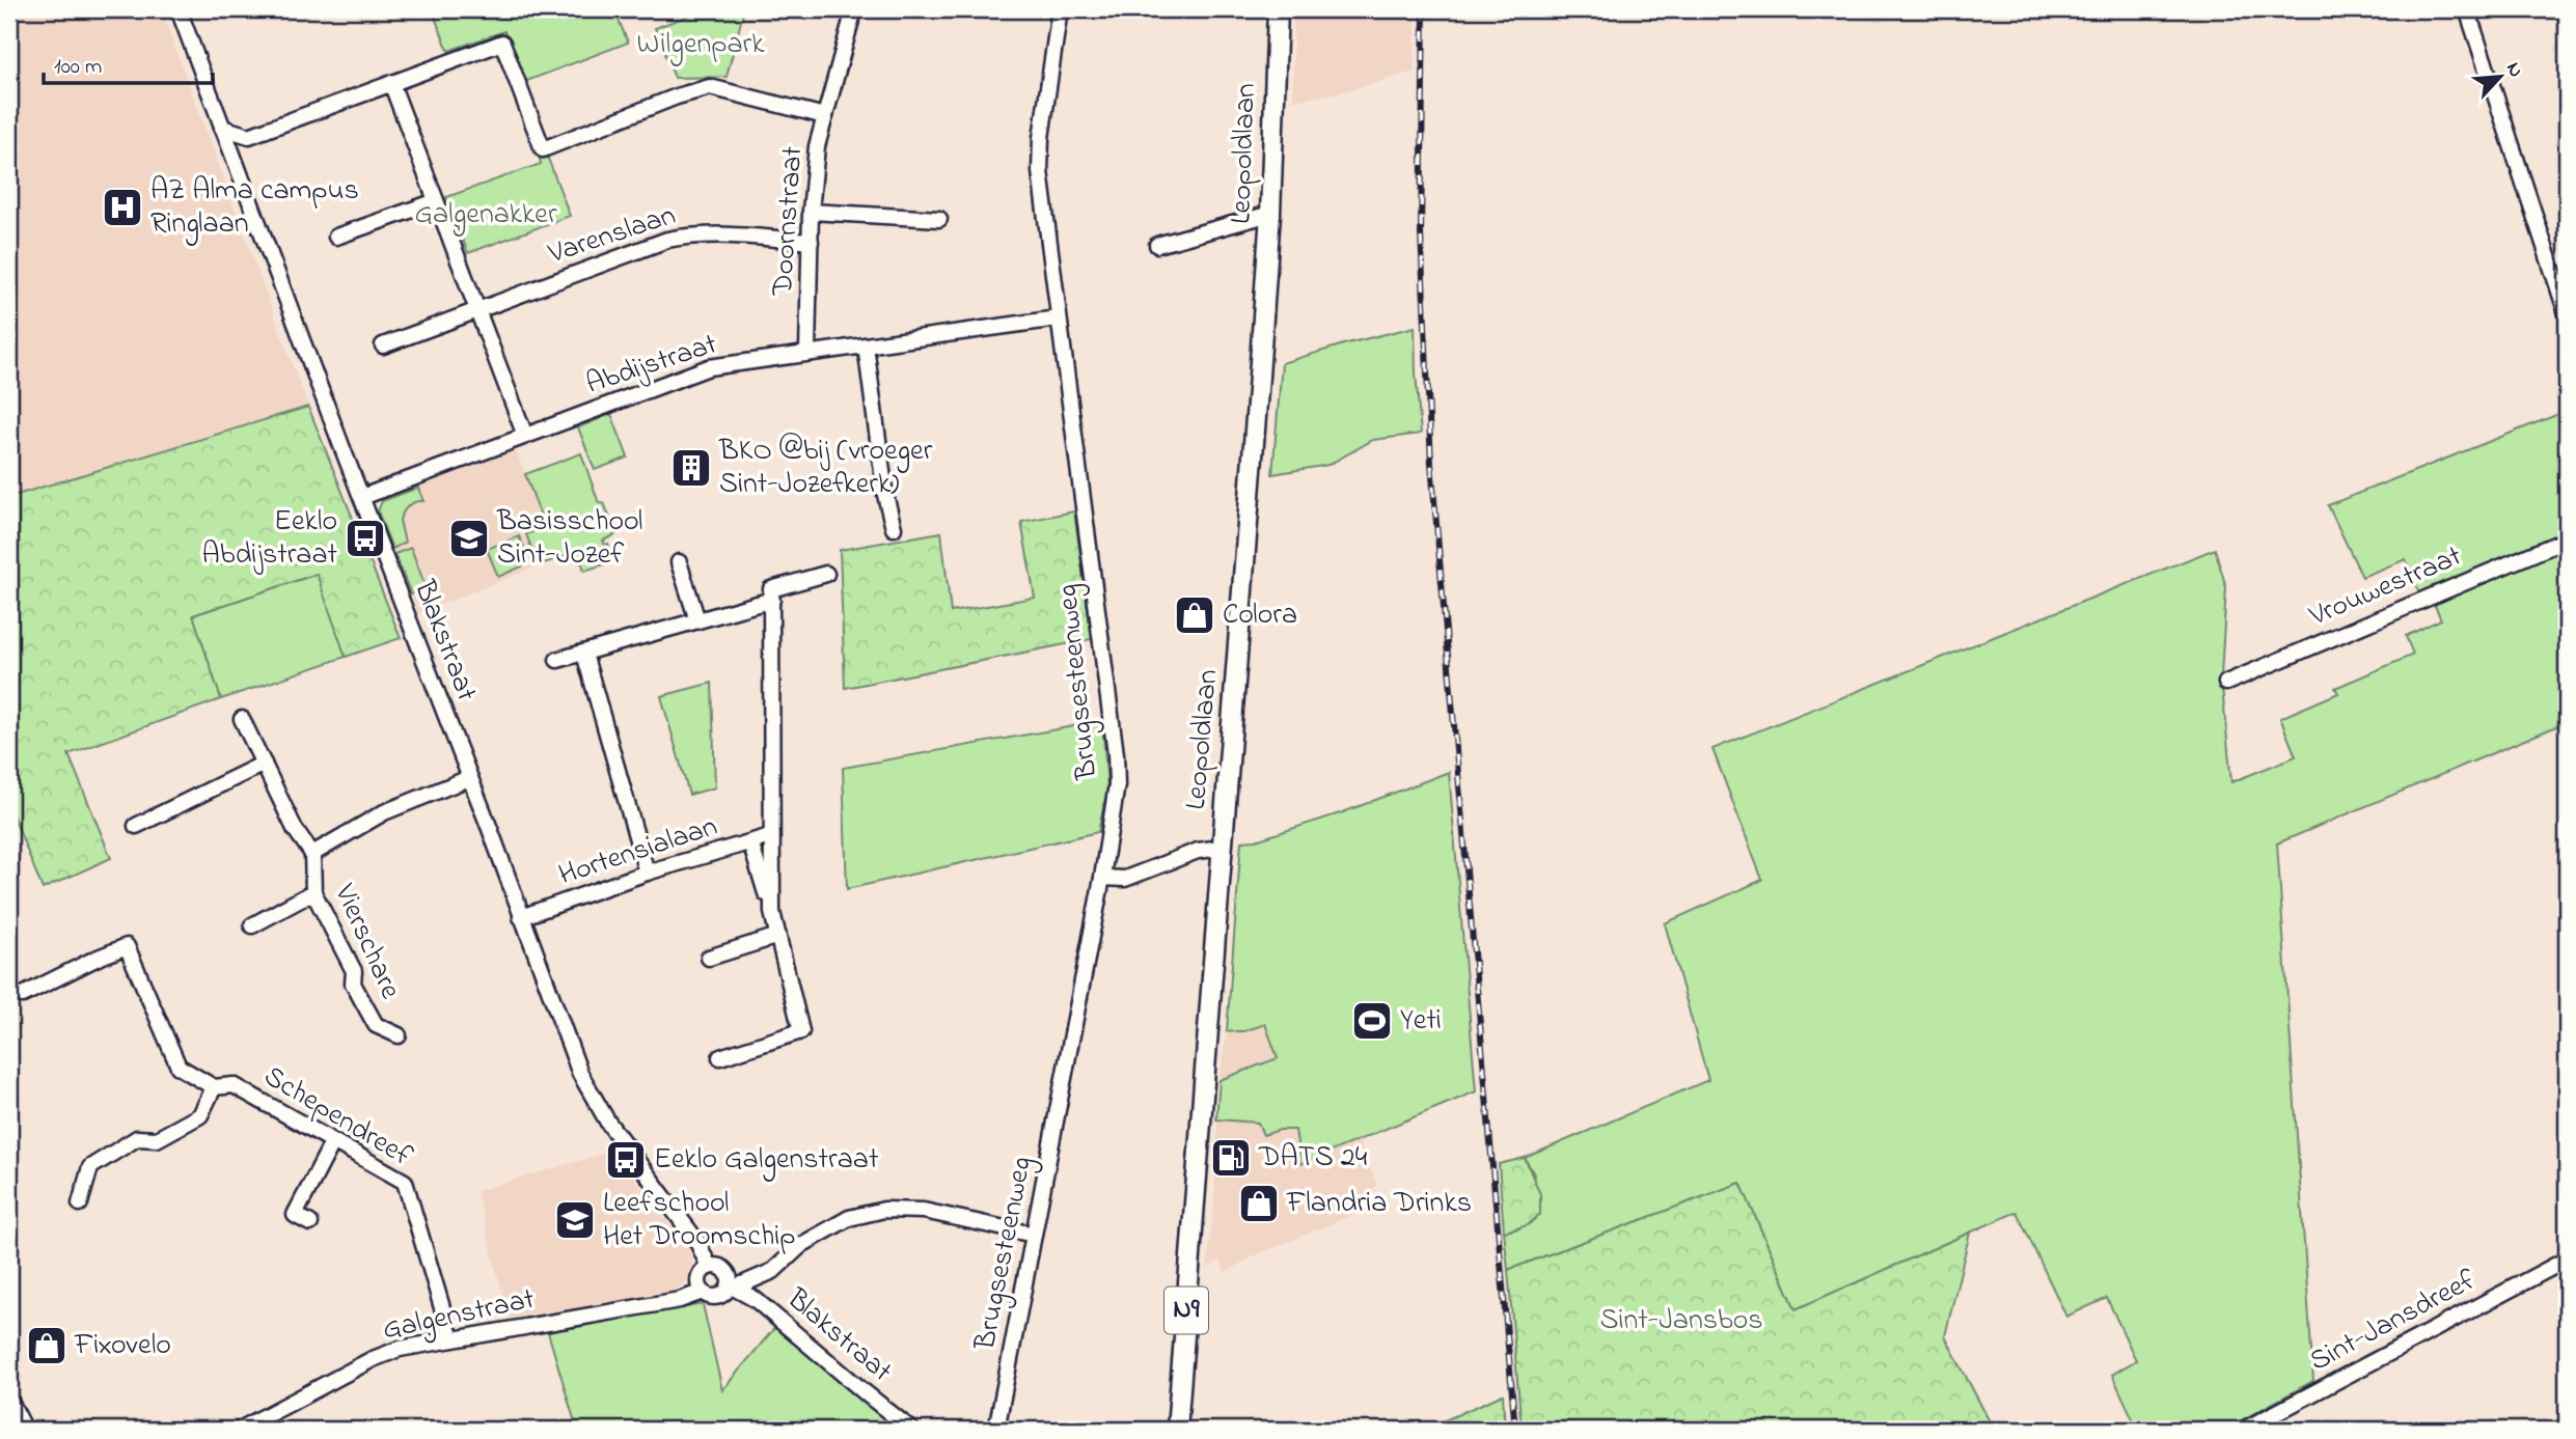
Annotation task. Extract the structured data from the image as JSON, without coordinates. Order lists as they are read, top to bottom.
{
  "streets": {
    "main road": ["Leopoldlaan", "N9"],
    "street": [
      "Doornstraat",
      "Varenslaan",
      "Abdijstraat",
      "Vrouwestraat",
      "Blakstraat",
      "Brugsesteenweg",
      "Hortensialaan",
      "Vierschare",
      "Schependreef",
      "Galgenstraat",
      "Sint-Jansdreef"
    ]
  },
  "crossings": [
    ["Doornstraat", "Varenslaan"],
    ["Doornstraat", "Abdijstraat"],
    ["Abdijstraat", "Blakstraat"],
    ["Abdijstraat", "Brugsesteenweg"],
    ["Blakstraat", "Hortensialaan"],
    ["Blakstraat", "Galgenstraat"],
    ["Schependreef", "Galgenstraat"]
  ],
  "parks": ["Wilgenpark", "Galgenakker", "Sint-Jansbos"],
  "places": {
    "hospital": ["AZ Alma campus Ringlaan"],
    "building": ["BKO @bij (vroeger Sint-Jozefkerk)"],
    "bus stop": ["Eeklo Abdijstraat", "Eeklo Galgenstraat"],
    "school or university": ["Basisschool Sint-Jozef", "Leefschool Het Droomschip"],
    "shop": ["Colora", "Flandria Drinks", "Fixovelo"],
    "sports": ["Yeti"],
    "fuel station": ["DATS 24"]
  },
  "scale_bar": "100 m",
  "north": "top right"
}
